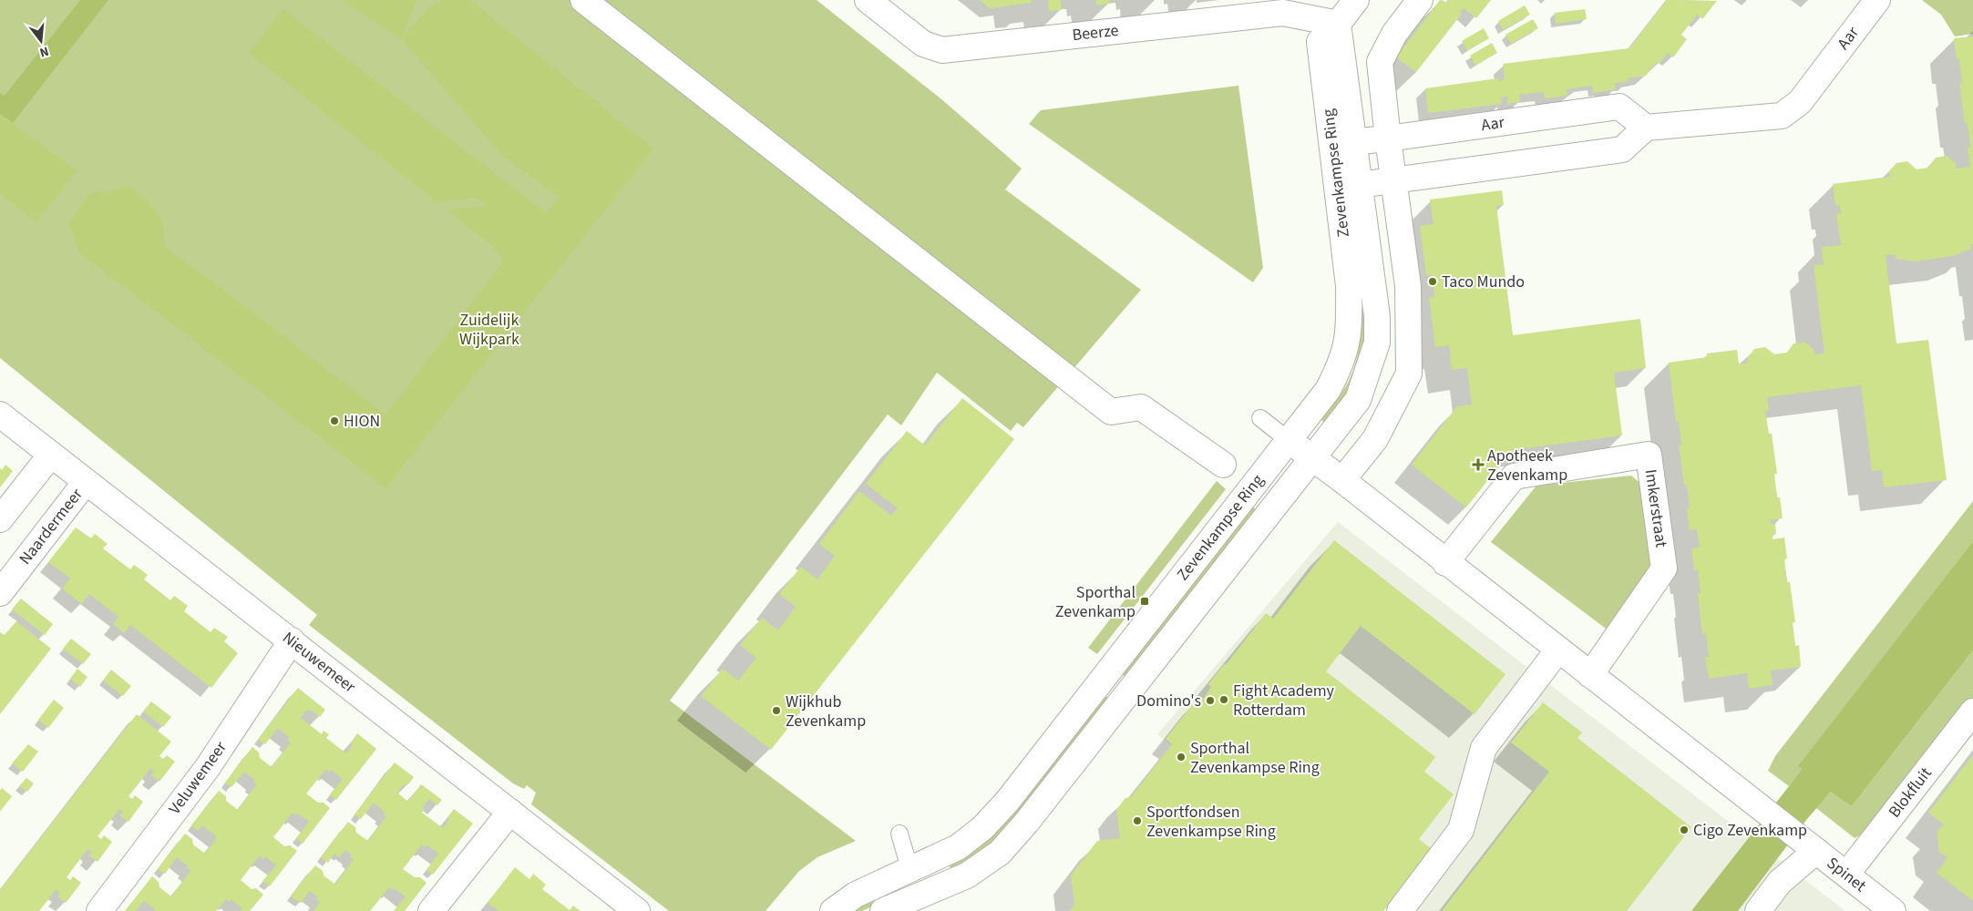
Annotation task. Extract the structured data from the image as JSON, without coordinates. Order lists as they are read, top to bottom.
{
  "streets": {
    "street": [
      "Beerze",
      "Aar",
      "Zevenkampse Ring",
      "Imkerstraat",
      "Naardermeer",
      "Nieuwemeer",
      "Veluwemeer",
      "Blokfluit",
      "Spinet"
    ]
  },
  "crossings": [
    ["Beerze", "Zevenkampse Ring"],
    ["Aar", "Zevenkampse Ring"],
    ["Imkerstraat", "Spinet"],
    ["Naardermeer", "Nieuwemeer"],
    ["Nieuwemeer", "Veluwemeer"],
    ["Blokfluit", "Spinet"]
  ],
  "parks": ["Zuidelijk Wijkpark"],
  "places": {
    "other": [
      "Taco Mundo",
      "HION",
      "Fight Academy Rotterdam",
      "Domino's",
      "Wijkhub Zevenkamp",
      "Sporthal Zevenkampse Ring",
      "Sportfondsen Zevenkampse Ring",
      "Cigo Zevenkamp"
    ],
    "health": ["Apotheek Zevenkamp"],
    "transit": ["Sporthal Zevenkamp"]
  },
  "north": "bottom"
}
